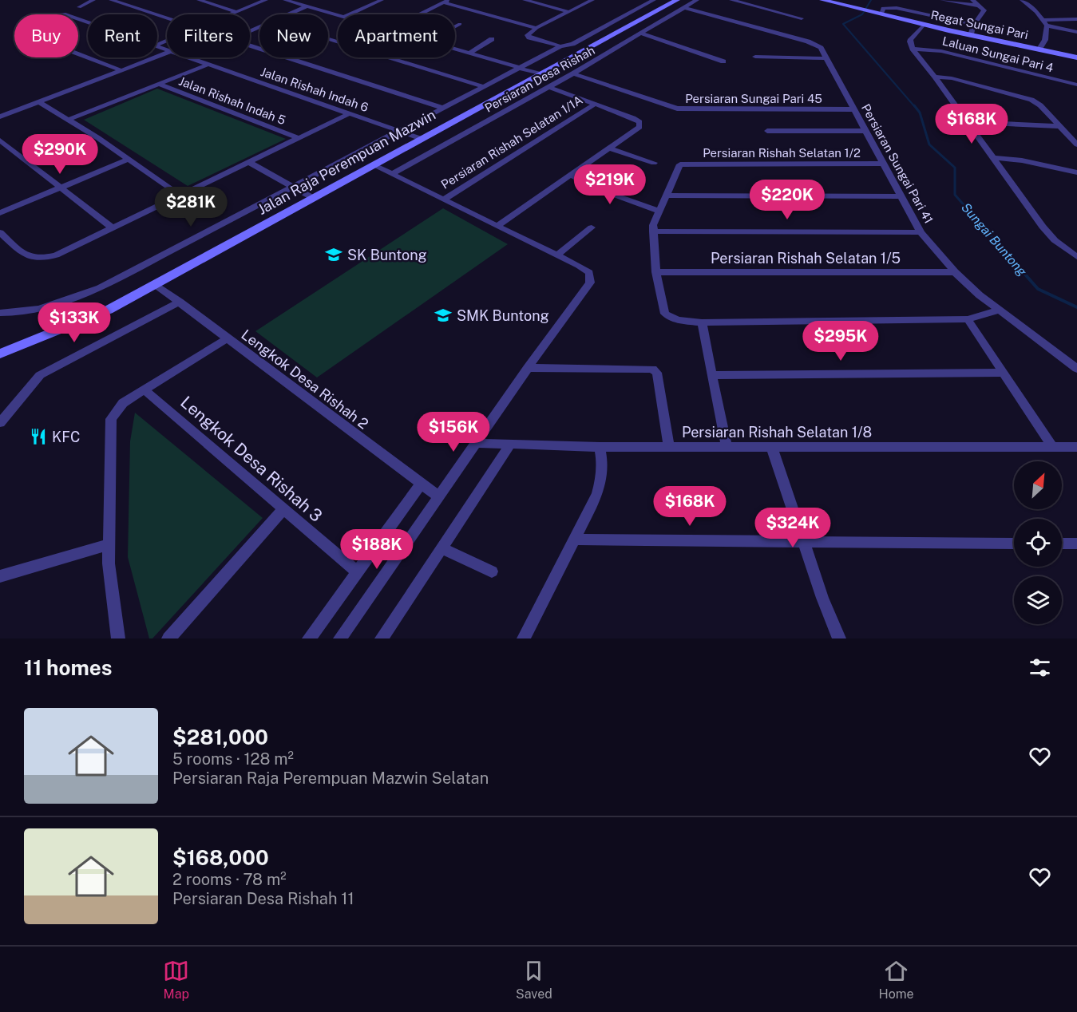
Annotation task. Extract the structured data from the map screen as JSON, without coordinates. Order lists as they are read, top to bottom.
{
  "streets": {
    "main road": ["Regat Sungai Pari", "Jalan Raja Perempuan Mazwin"],
    "street": [
      "Laluan Sungai Pari 4",
      "Persiaran Desa Rishah",
      "Jalan Rishah Indah 6",
      "Persiaran Sungai Pari 45",
      "Jalan Rishah Indah 5",
      "Persiaran Rishah Selatan 1/1A",
      "Persiaran Rishah Selatan 1/2",
      "Persiaran Sungai Pari 41",
      "Persiaran Rishah Selatan 1/5",
      "Lengkok Desa Rishah 2",
      "Persiaran Rishah Selatan 1/8",
      "Lengkok Desa Rishah 3"
    ]
  },
  "crossings": [
    ["Persiaran Desa Rishah", "Persiaran Sungai Pari 45"],
    ["Persiaran Desa Rishah", "Persiaran Sungai Pari 41"],
    ["Jalan Rishah Indah 6", "Jalan Raja Perempuan Mazwin"],
    ["Persiaran Sungai Pari 45", "Persiaran Sungai Pari 41"],
    ["Persiaran Rishah Selatan 1/2", "Persiaran Sungai Pari 41"],
    ["Jalan Raja Perempuan Mazwin", "Lengkok Desa Rishah 2"],
    ["Persiaran Sungai Pari 41", "Persiaran Rishah Selatan 1/5"]
  ],
  "water": ["Sungai Buntong"],
  "places": {
    "school or university": ["SK Buntong", "SMK Buntong"],
    "restaurant": ["KFC"]
  },
  "north": "top right",
  "page": {
    "chip": [
      "Buy",
      "Rent",
      "Filters",
      "New",
      "Apartment"
    ],
    "price": [
      "$168K",
      "$290K",
      "$219K",
      "$220K",
      "$281K",
      "$133K",
      "$295K",
      "$156K",
      "$168K",
      "$324K",
      "$188K"
    ],
    "heading": "11 homes",
    "list": [
      {
        "name": "$281,000",
        "note": "5 rooms · 128 m² · Persiaran Raja Perempuan Mazwin Selatan"
      },
      {
        "name": "$168,000",
        "note": "2 rooms · 78 m² · Persiaran Desa Rishah 11"
      }
    ],
    "tabs": ["Map", "Saved", "Home"]
  }
}
